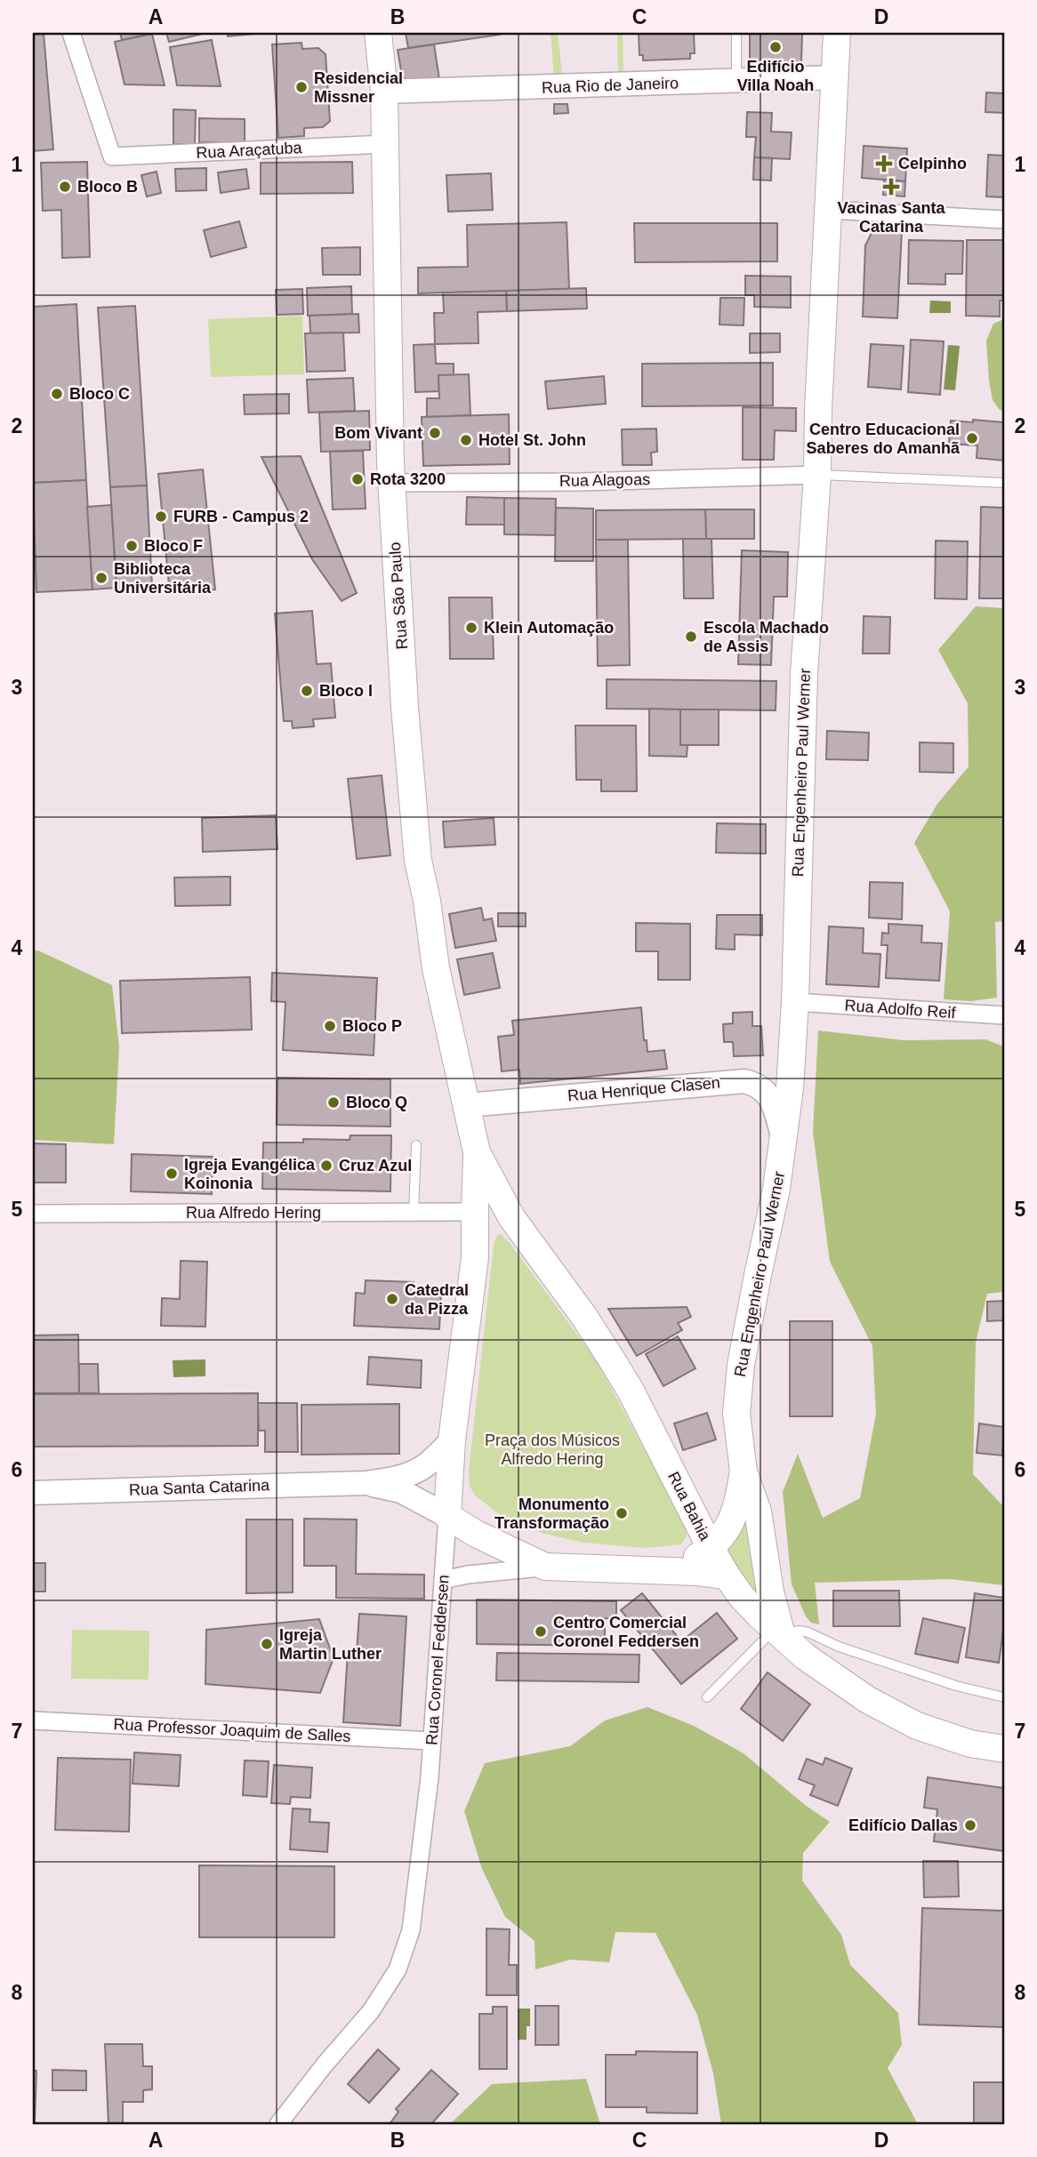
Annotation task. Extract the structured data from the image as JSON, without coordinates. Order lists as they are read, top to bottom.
{
  "streets": {
    "main road": [
      "Rua São Paulo",
      "Rua Engenheiro Paul Werner",
      "Rua Bahia",
      "Rua Coronel Feddersen"
    ],
    "street": [
      "Rua Rio de Janeiro",
      "Rua Araçatuba",
      "Rua Alagoas",
      "Rua Adolfo Reif",
      "Rua Henrique Clasen",
      "Rua Alfredo Hering",
      "Rua Santa Catarina",
      "Rua Professor Joaquim de Salles"
    ]
  },
  "crossings": [
    ["Rua Rio de Janeiro", "Rua São Paulo"],
    ["Rua Rio de Janeiro", "Rua Engenheiro Paul Werner"],
    ["Rua Araçatuba", "Rua São Paulo"],
    ["Rua Alagoas", "Rua São Paulo"],
    ["Rua Alagoas", "Rua Engenheiro Paul Werner"],
    ["Rua São Paulo", "Rua Henrique Clasen"],
    ["Rua São Paulo", "Rua Bahia"],
    ["Rua São Paulo", "Rua Coronel Feddersen"],
    ["Rua Engenheiro Paul Werner", "Rua Adolfo Reif"],
    ["Rua Engenheiro Paul Werner", "Rua Henrique Clasen"],
    ["Rua Engenheiro Paul Werner", "Rua Bahia"],
    ["Rua Alfredo Hering", "Rua Coronel Feddersen"],
    ["Rua Santa Catarina", "Rua Coronel Feddersen"],
    ["Rua Bahia", "Rua Coronel Feddersen"],
    ["Rua Coronel Feddersen", "Rua Professor Joaquim de Salles"]
  ],
  "parks": ["Praça dos Músicos Alfredo Hering"],
  "places": {
    "other": [
      "Edifício Villa Noah",
      "Residencial Missner",
      "Bloco B",
      "Bloco C",
      "Bom Vivant",
      "Centro Educacional Saberes do Amanhã",
      "Hotel St. John",
      "Rota 3200",
      "FURB - Campus 2",
      "Bloco F",
      "Biblioteca Universitária",
      "Klein Automação",
      "Escola Machado de Assis",
      "Bloco I",
      "Bloco P",
      "Bloco Q",
      "Cruz Azul",
      "Igreja Evangélica Koinonia",
      "Catedral da Pizza",
      "Monumento Transformação",
      "Centro Comercial Coronel Feddersen",
      "Igreja Martin Luther",
      "Edifício Dallas"
    ],
    "health": ["Celpinho", "Vacinas Santa Catarina"]
  },
  "grid": {
    "columns": [
      "A",
      "B",
      "C",
      "D"
    ],
    "rows": [
      "1",
      "2",
      "3",
      "4",
      "5",
      "6",
      "7",
      "8"
    ]
  }
}
